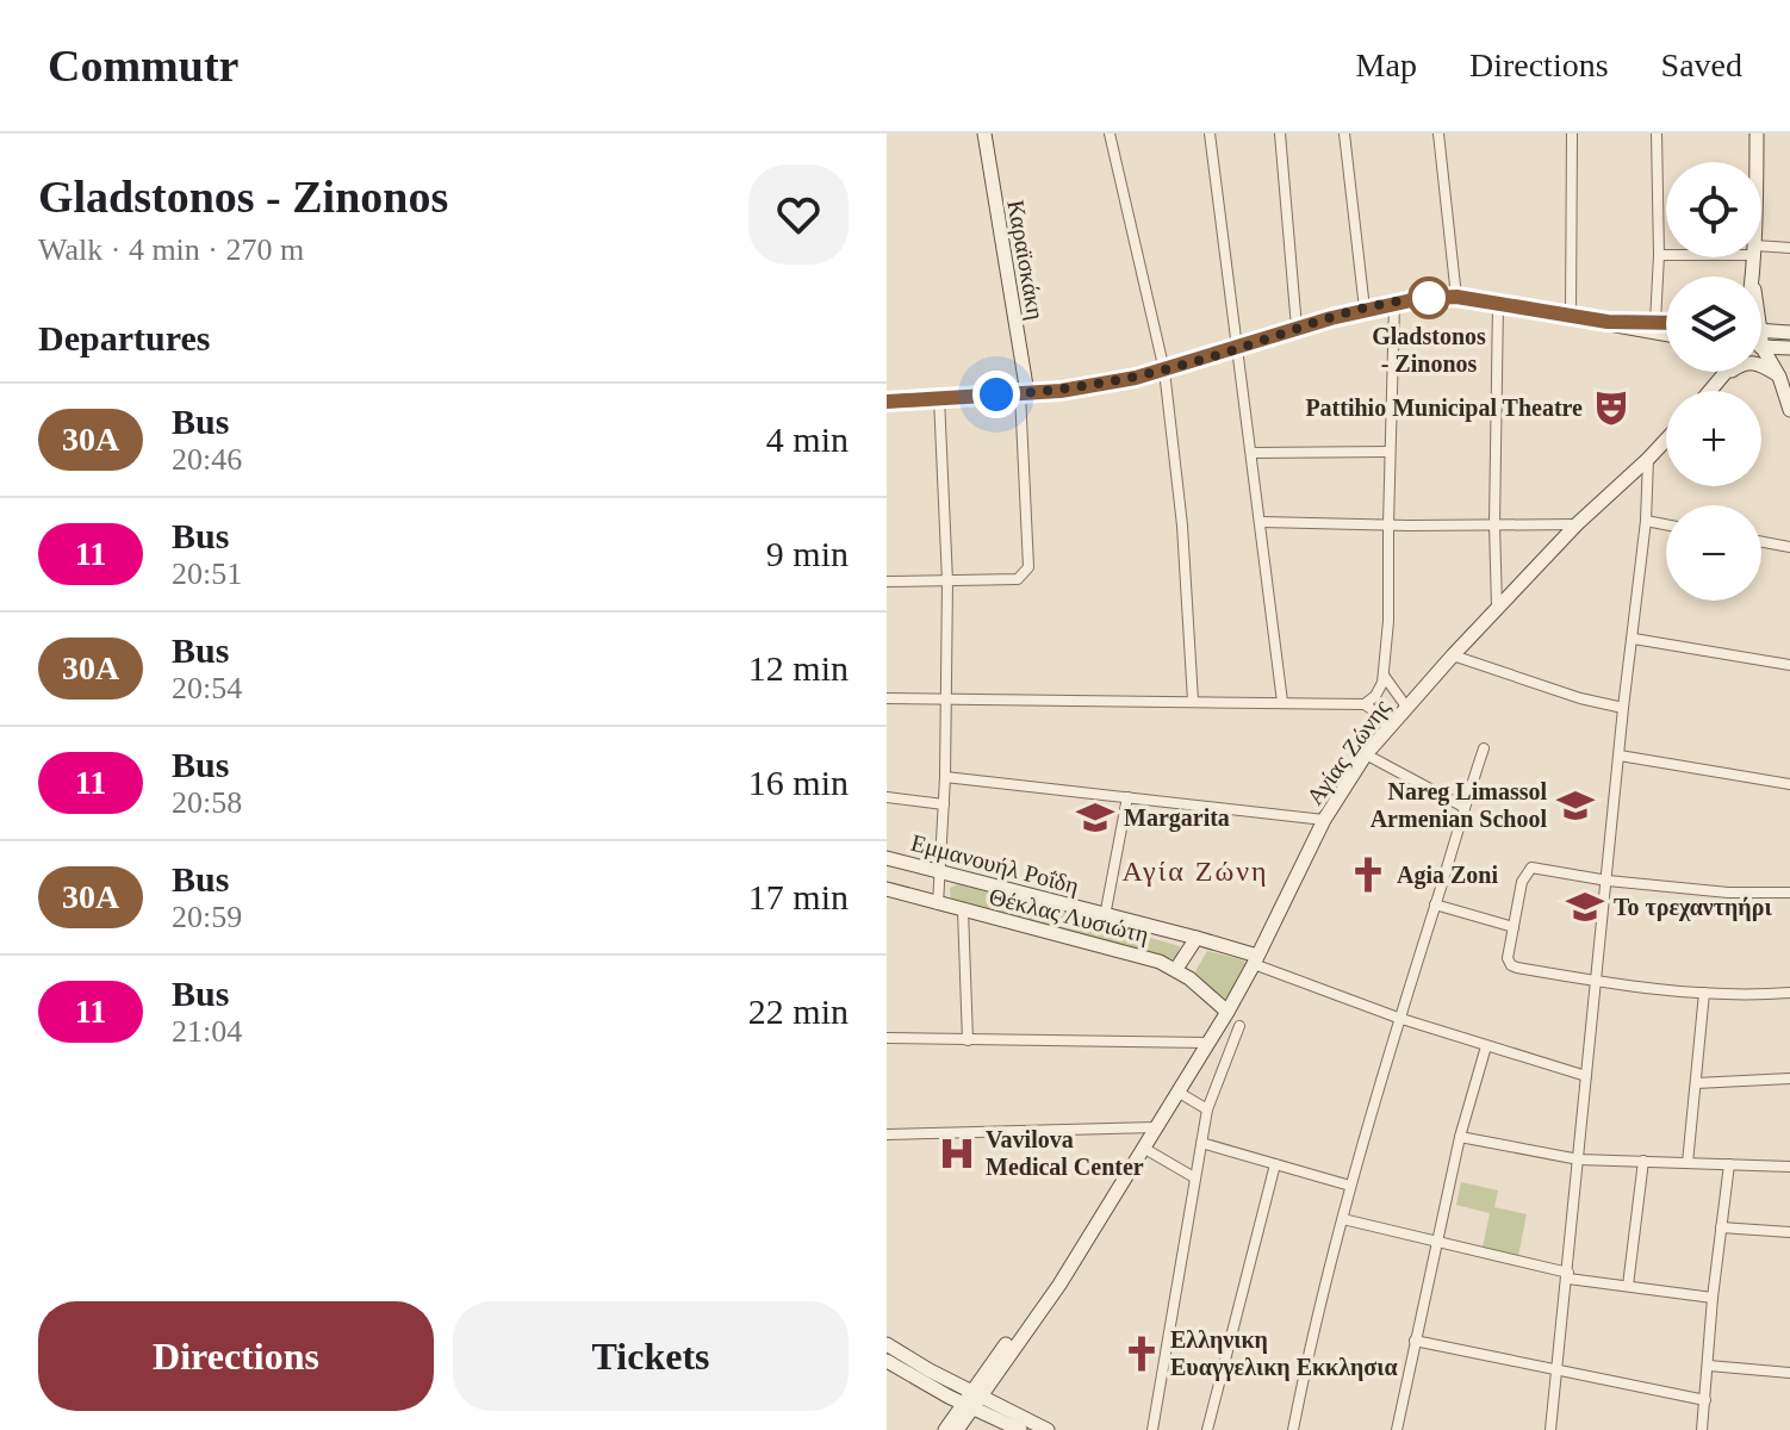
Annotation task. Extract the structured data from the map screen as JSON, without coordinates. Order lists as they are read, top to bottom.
{
  "streets": {
    "main road": [
      "Καραϊσκάκη",
      "Αγίας Ζώνης",
      "Εμμανουήλ Ροΐδη",
      "Θέκλας Λυσιώτη"
    ]
  },
  "crossings": [
    ["Αγίας Ζώνης", "Εμμανουήλ Ροΐδη"],
    ["Αγίας Ζώνης", "Θέκλας Λυσιώτη"]
  ],
  "districts": ["Αγία Ζώνη"],
  "places": {
    "other": ["Gladstonos - Zinonos"],
    "theatre": ["Pattihio Municipal Theatre"],
    "school or university": ["Nareg Limassol Armenian School", "Margarita", "Το τρεχαντηήρι"],
    "church": ["Agia Zoni", "Ελληνικη Ευαγγελικη Εκκλησια"],
    "hospital": ["Vavilova Medical Center"]
  },
  "lines": ["bus line 30A"],
  "page": {
    "header": "Commutr",
    "nav": ["Map", "Directions", "Saved"],
    "heading": [
      ["Gladstonos - Zinonos", "Walk · 4 min · 270 m"],
      "Departures"
    ],
    "map_buttons": ["+", "−"],
    "list": [
      {
        "mark": "30A",
        "name": "Bus",
        "note": "20:46",
        "value": "4 min"
      },
      {
        "mark": "11",
        "name": "Bus",
        "note": "20:51",
        "value": "9 min"
      },
      {
        "mark": "30A",
        "name": "Bus",
        "note": "20:54",
        "value": "12 min"
      },
      {
        "mark": "11",
        "name": "Bus",
        "note": "20:58",
        "value": "16 min"
      },
      {
        "mark": "30A",
        "name": "Bus",
        "note": "20:59",
        "value": "17 min"
      },
      {
        "mark": "11",
        "name": "Bus",
        "note": "21:04",
        "value": "22 min"
      }
    ],
    "buttons": ["Directions", "Tickets"]
  }
}
